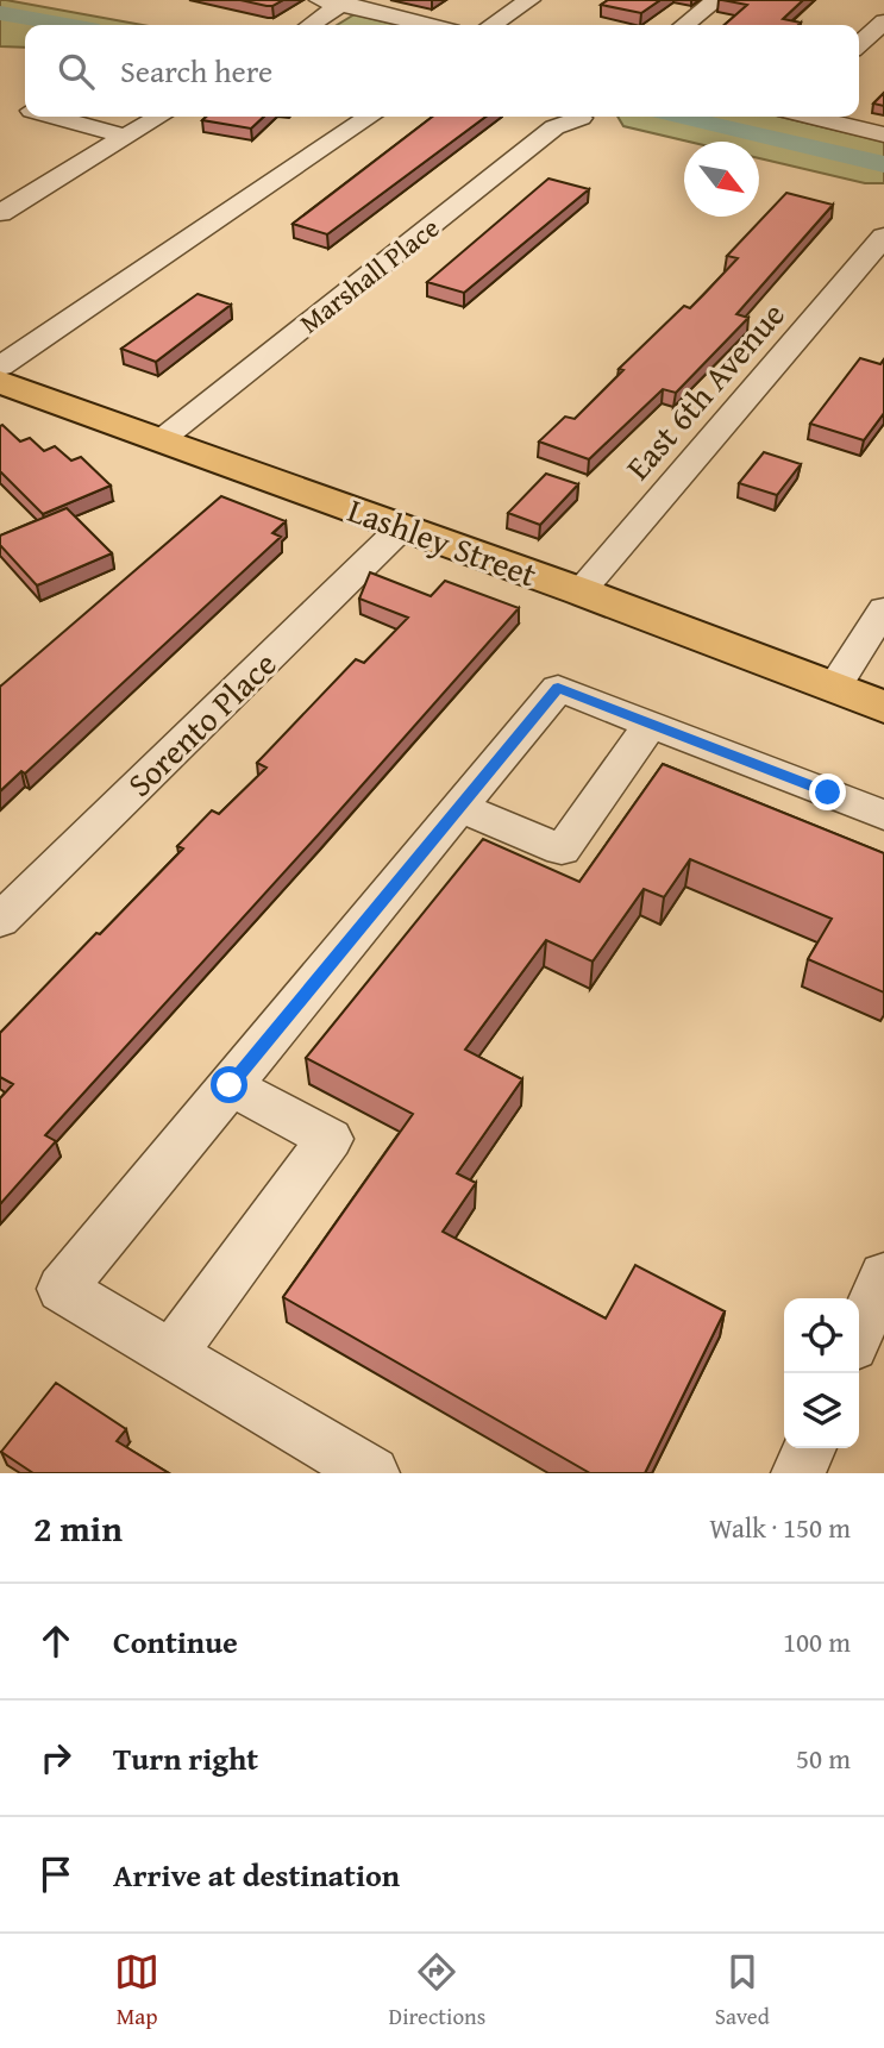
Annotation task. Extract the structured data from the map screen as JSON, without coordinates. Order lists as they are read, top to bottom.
{
  "streets": {
    "main road": ["Lashley Street"],
    "street": ["Marshall Place", "East 6th Avenue", "Sorento Place"]
  },
  "crossings": [
    ["Marshall Place", "Lashley Street"],
    ["East 6th Avenue", "Lashley Street"],
    ["Lashley Street", "Sorento Place"]
  ],
  "north": "bottom right",
  "page": {
    "search": "Search here",
    "heading": ["2 min", "Walk · 150 m"],
    "list": [
      ["Continue", "100 m"],
      ["Turn right", "50 m"],
      "Arrive at destination"
    ],
    "nav": ["Map", "Directions", "Saved"]
  }
}
